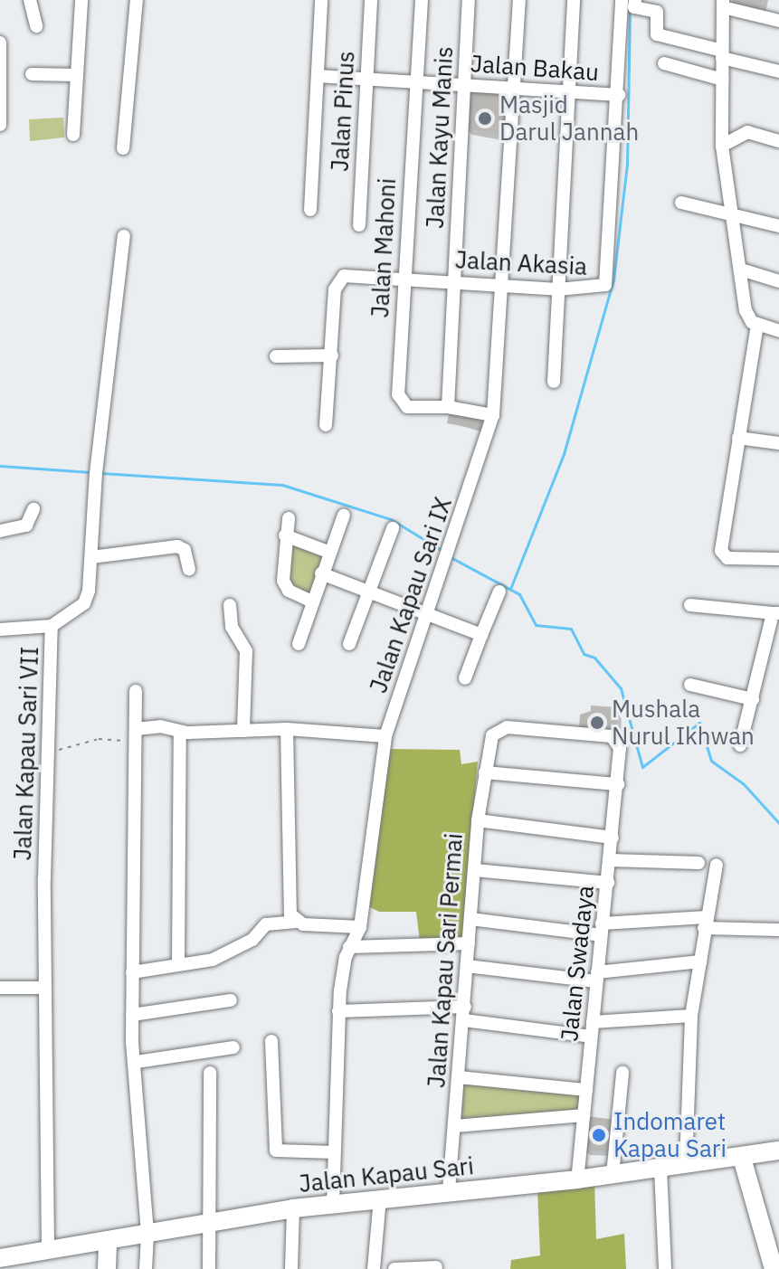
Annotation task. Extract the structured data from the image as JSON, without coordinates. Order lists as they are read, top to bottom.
{
  "streets": {
    "main road": ["Jalan Kapau Sari"],
    "street": [
      "Jalan Bakau",
      "Jalan Pinus",
      "Jalan Kayu Manis",
      "Jalan Mahoni",
      "Jalan Akasia",
      "Jalan Kapau Sari IX",
      "Jalan Kapau Sari VII",
      "Jalan Kapau Sari Permai",
      "Jalan Swadaya"
    ]
  },
  "crossings": [
    ["Jalan Bakau", "Jalan Pinus"],
    ["Jalan Bakau", "Jalan Kayu Manis"],
    ["Jalan Bakau", "Jalan Mahoni"],
    ["Jalan Bakau", "Jalan Akasia"],
    ["Jalan Bakau", "Jalan Kapau Sari IX"],
    ["Jalan Kayu Manis", "Jalan Mahoni"],
    ["Jalan Kayu Manis", "Jalan Akasia"],
    ["Jalan Mahoni", "Jalan Akasia"],
    ["Jalan Mahoni", "Jalan Kapau Sari IX"],
    ["Jalan Akasia", "Jalan Kapau Sari IX"],
    ["Jalan Kapau Sari IX", "Jalan Kapau Sari"],
    ["Jalan Kapau Sari VII", "Jalan Kapau Sari"],
    ["Jalan Kapau Sari Permai", "Jalan Swadaya"],
    ["Jalan Kapau Sari Permai", "Jalan Kapau Sari"],
    ["Jalan Swadaya", "Jalan Kapau Sari"]
  ],
  "places": ["Masjid Darul Jannah", "Mushala Nurul Ikhwan", "Indomaret Kapau Sari"]
}
